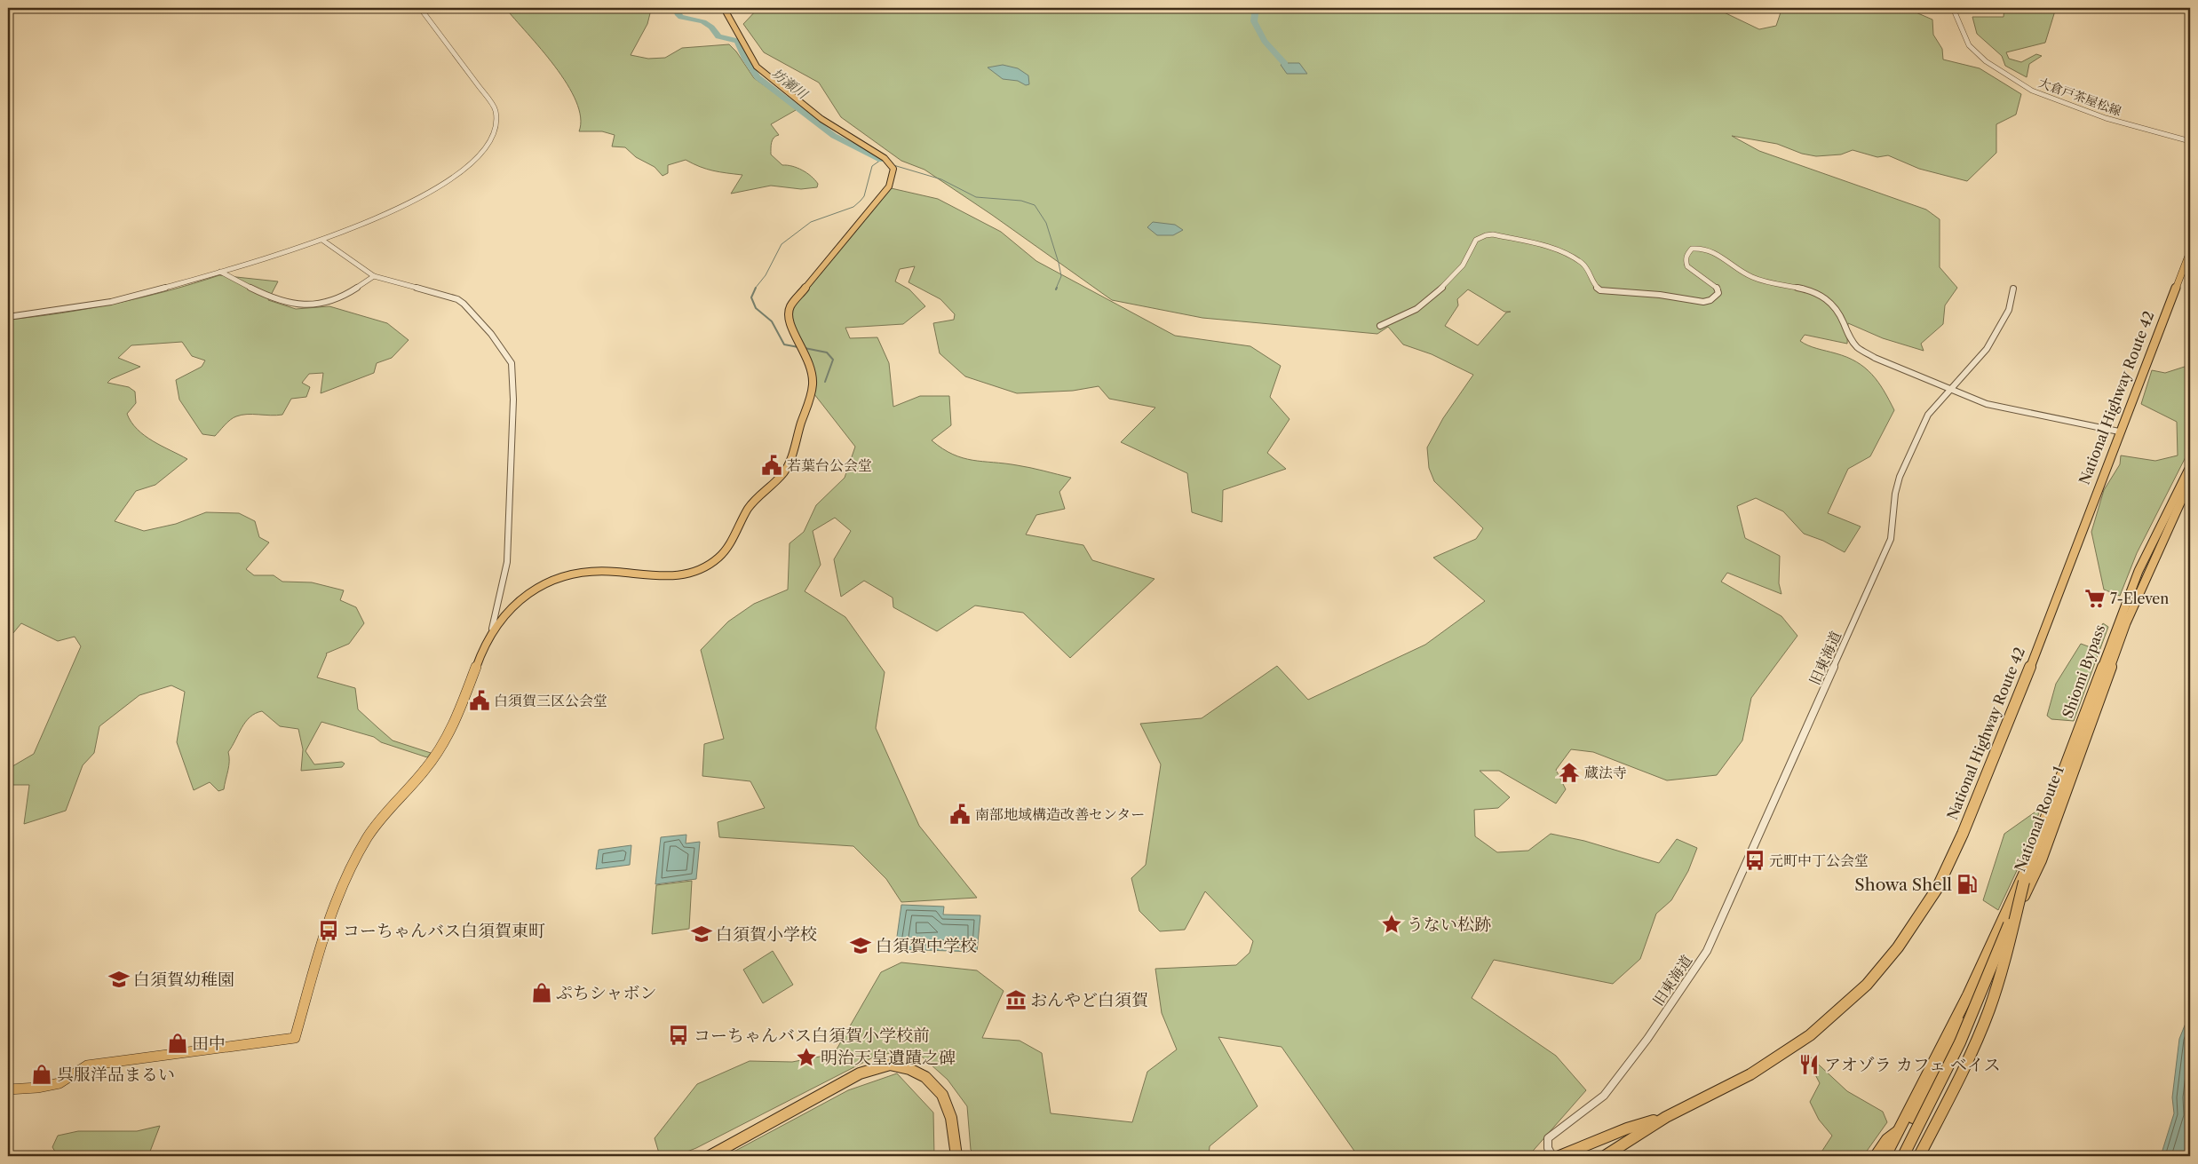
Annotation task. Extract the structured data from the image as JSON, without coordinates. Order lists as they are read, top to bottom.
{
  "streets": {
    "highway": ["National Highway Route 42", "Shiomi Bypass", "National Route 1"],
    "street": ["大倉戸茶屋松線", "旧東海道"]
  },
  "water": ["坊瀬川"],
  "places": {
    "public building": ["若葉台公会堂", "白須賀三区公会堂", "南部地域構造改善センター"],
    "supermarket": ["7-Eleven"],
    "temple": ["蔵法寺"],
    "bus stop": ["元町中丁公会堂", "コーちゃんバス白須賀東町", "コーちゃんバス白須賀小学校前"],
    "fuel station": ["Showa Shell"],
    "place": ["うない松跡", "明治天皇遺蹟之碑"],
    "school or university": ["白須賀小学校", "白須賀中学校", "白須賀幼稚園"],
    "shop": ["ぷちシャボン", "田中", "呉服洋品まるい"],
    "museum": ["おんやど白須賀"],
    "restaurant": ["アオゾラ カフェ ベイス"]
  }
}
